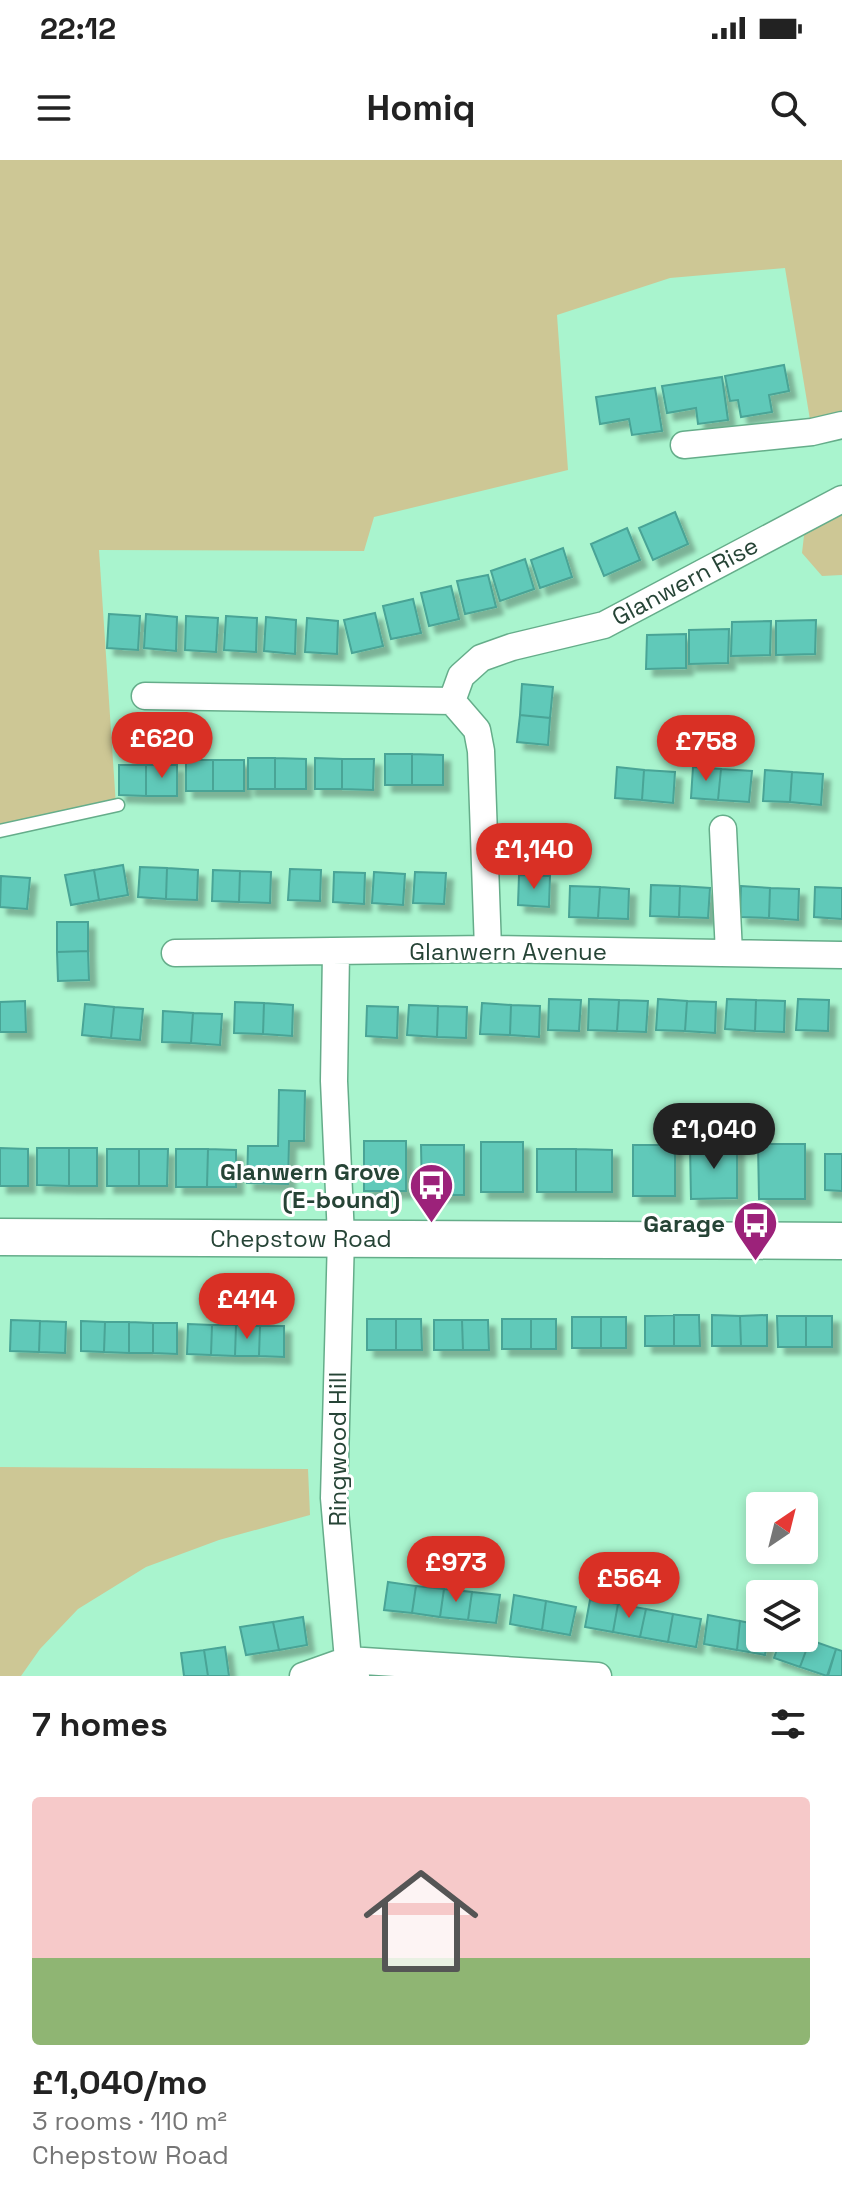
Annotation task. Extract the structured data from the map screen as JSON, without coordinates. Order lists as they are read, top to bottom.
{
  "streets": {
    "main road": ["Chepstow Road"],
    "street": ["Glanwern Rise", "Glanwern Avenue", "Ringwood Hill"]
  },
  "crossings": [
    ["Glanwern Avenue", "Ringwood Hill"],
    ["Chepstow Road", "Ringwood Hill"]
  ],
  "places": {
    "bus stop": ["Glanwern Grove (E-bound)", "Garage"]
  },
  "north": "top right",
  "page": {
    "status": "22:12",
    "header": "Homiq",
    "price": [
      "£620",
      "£758",
      "£1,140",
      "£1,040",
      "£414",
      "£973",
      "£564"
    ],
    "heading": "7 homes",
    "list": [
      {
        "name": "£1,040/mo",
        "note": "3 rooms · 110 m² · Chepstow Road"
      }
    ]
  }
}
